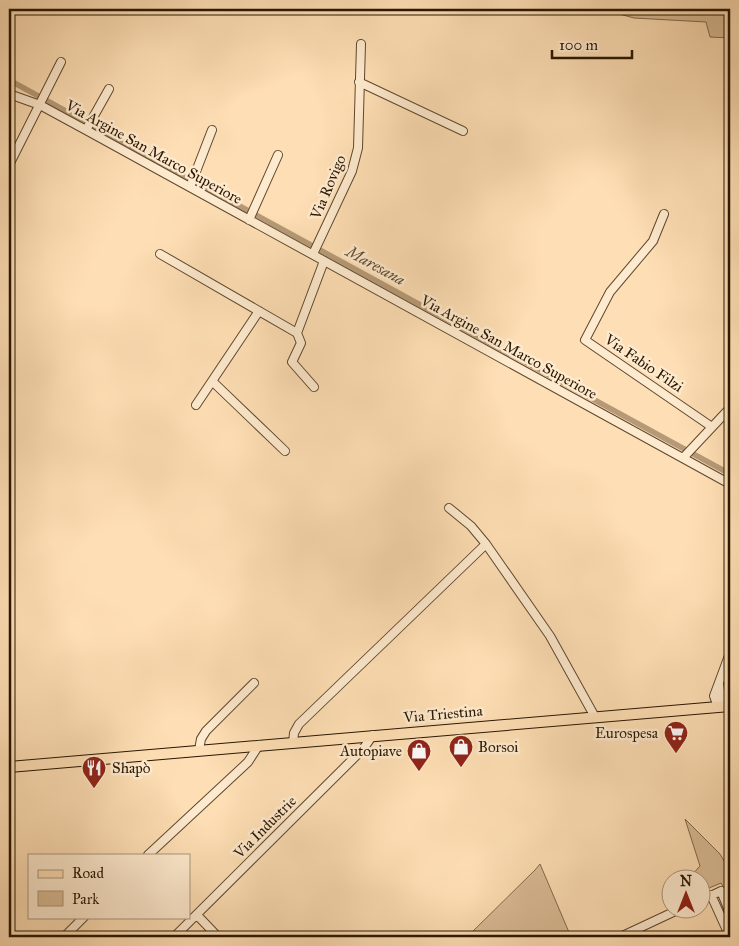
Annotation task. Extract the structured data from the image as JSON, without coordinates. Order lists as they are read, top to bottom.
{
  "streets": {
    "main road": ["Via Triestina"],
    "street": [
      "Via Argine San Marco Superiore",
      "Via Rovigo",
      "Via Fabio Filzi",
      "Via Industrie"
    ]
  },
  "crossings": [
    ["Via Argine San Marco Superiore", "Via Rovigo"],
    ["Via Triestina", "Via Industrie"]
  ],
  "water": ["Maresana"],
  "places": {
    "supermarket": ["Eurospesa"],
    "shop": ["Borsoi", "Autopiave"],
    "restaurant": ["Shapò"]
  },
  "legend": ["Road", "Park"],
  "scale_bar": "100 m",
  "north": "top"
}
